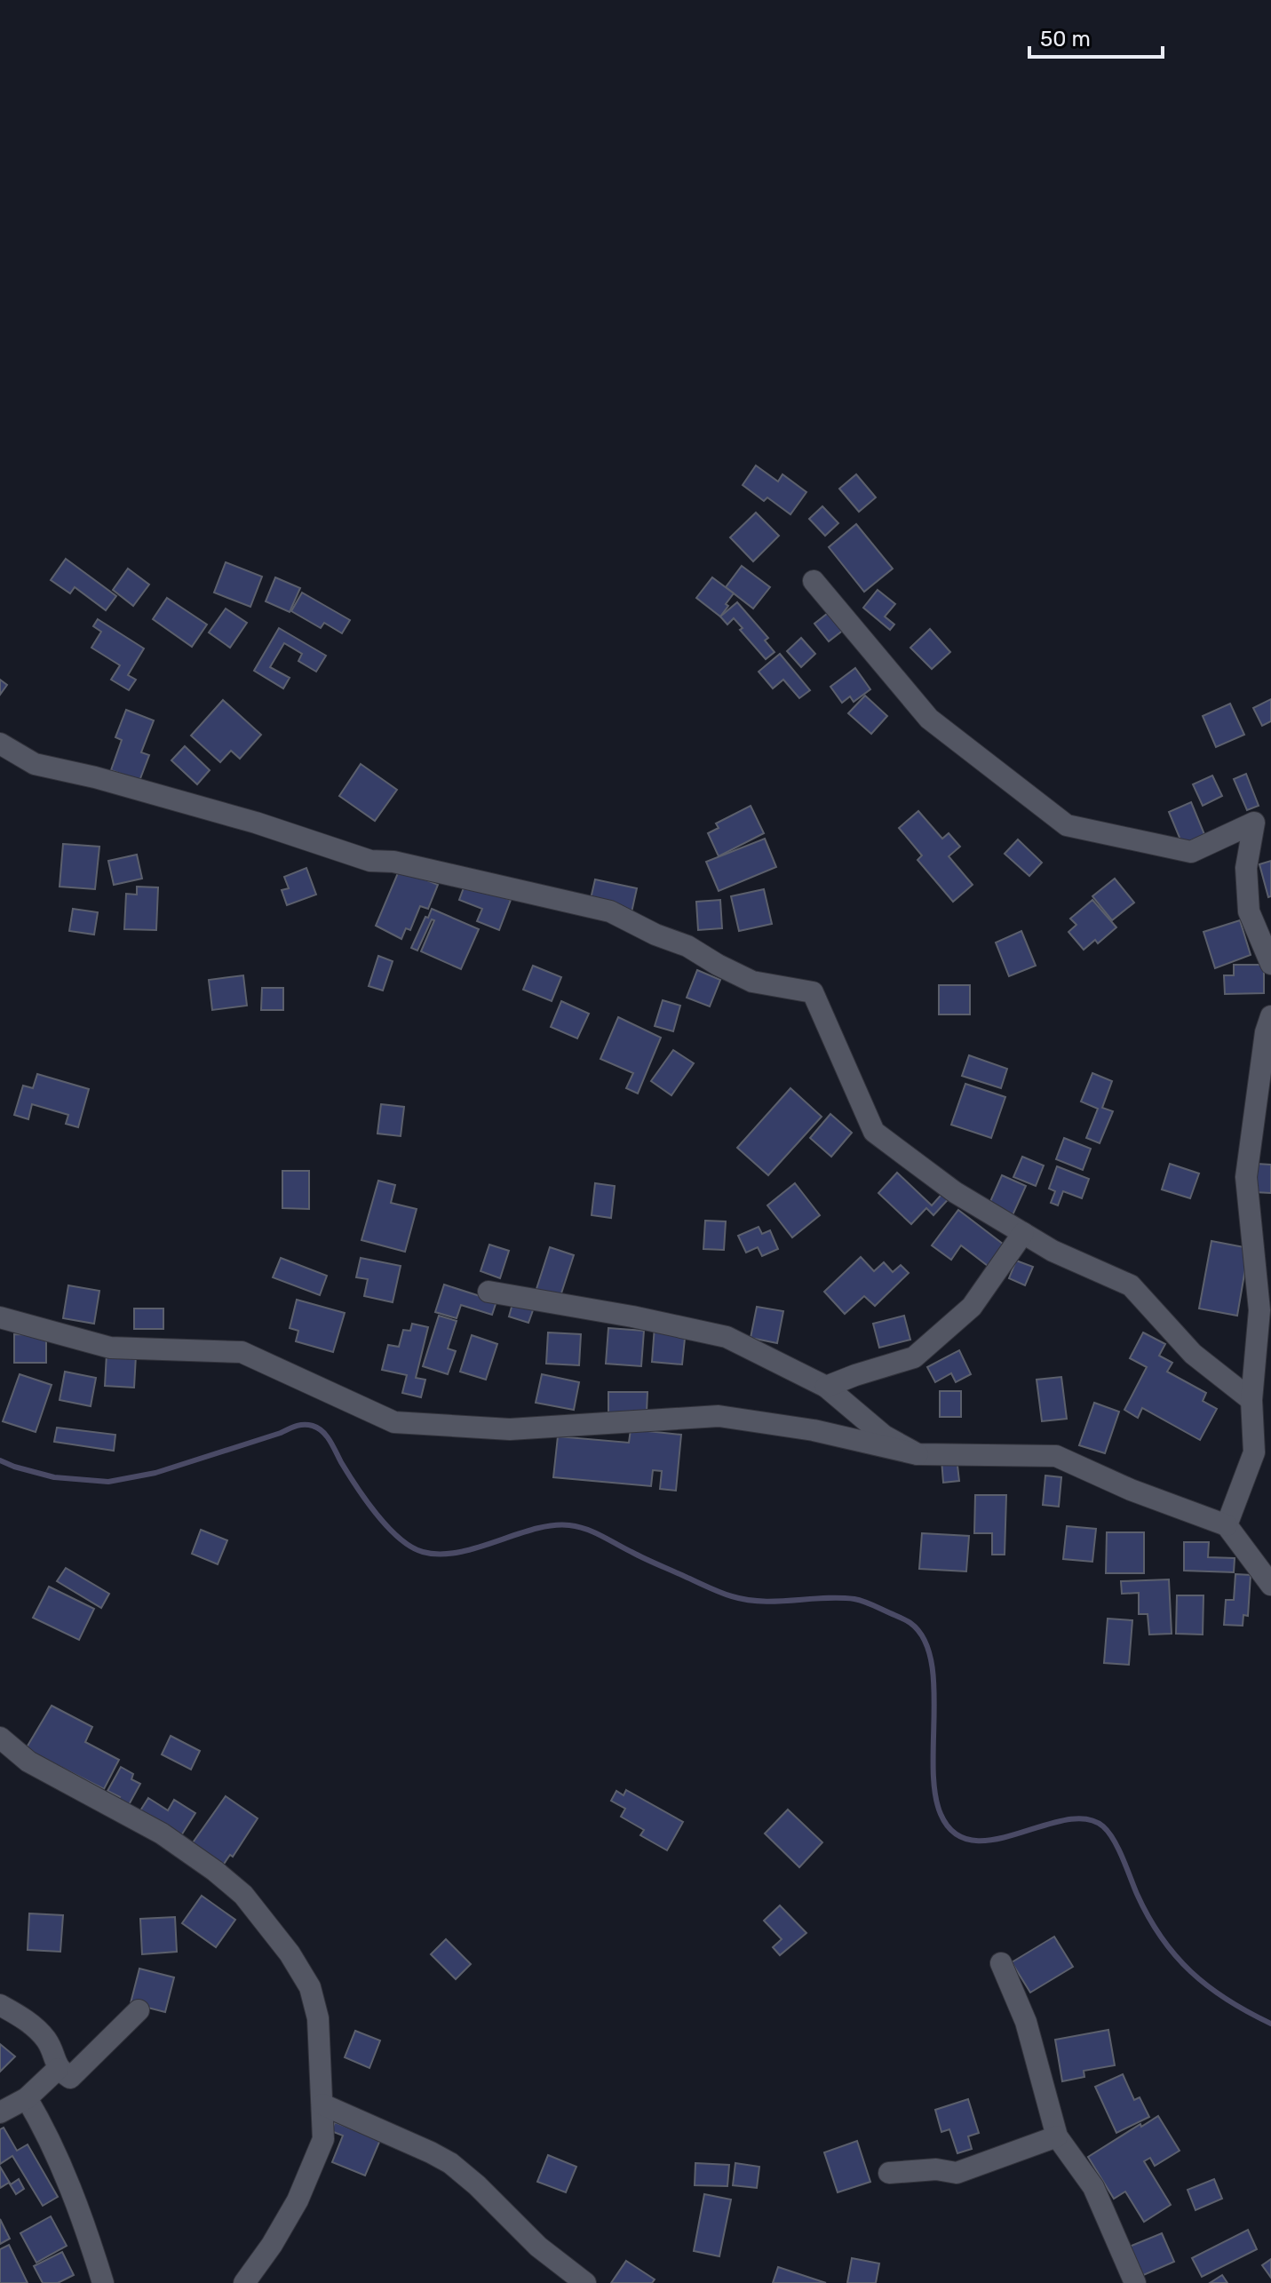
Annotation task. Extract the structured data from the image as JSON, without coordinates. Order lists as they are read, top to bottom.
{
  "scale_bar": "50 m"
}
